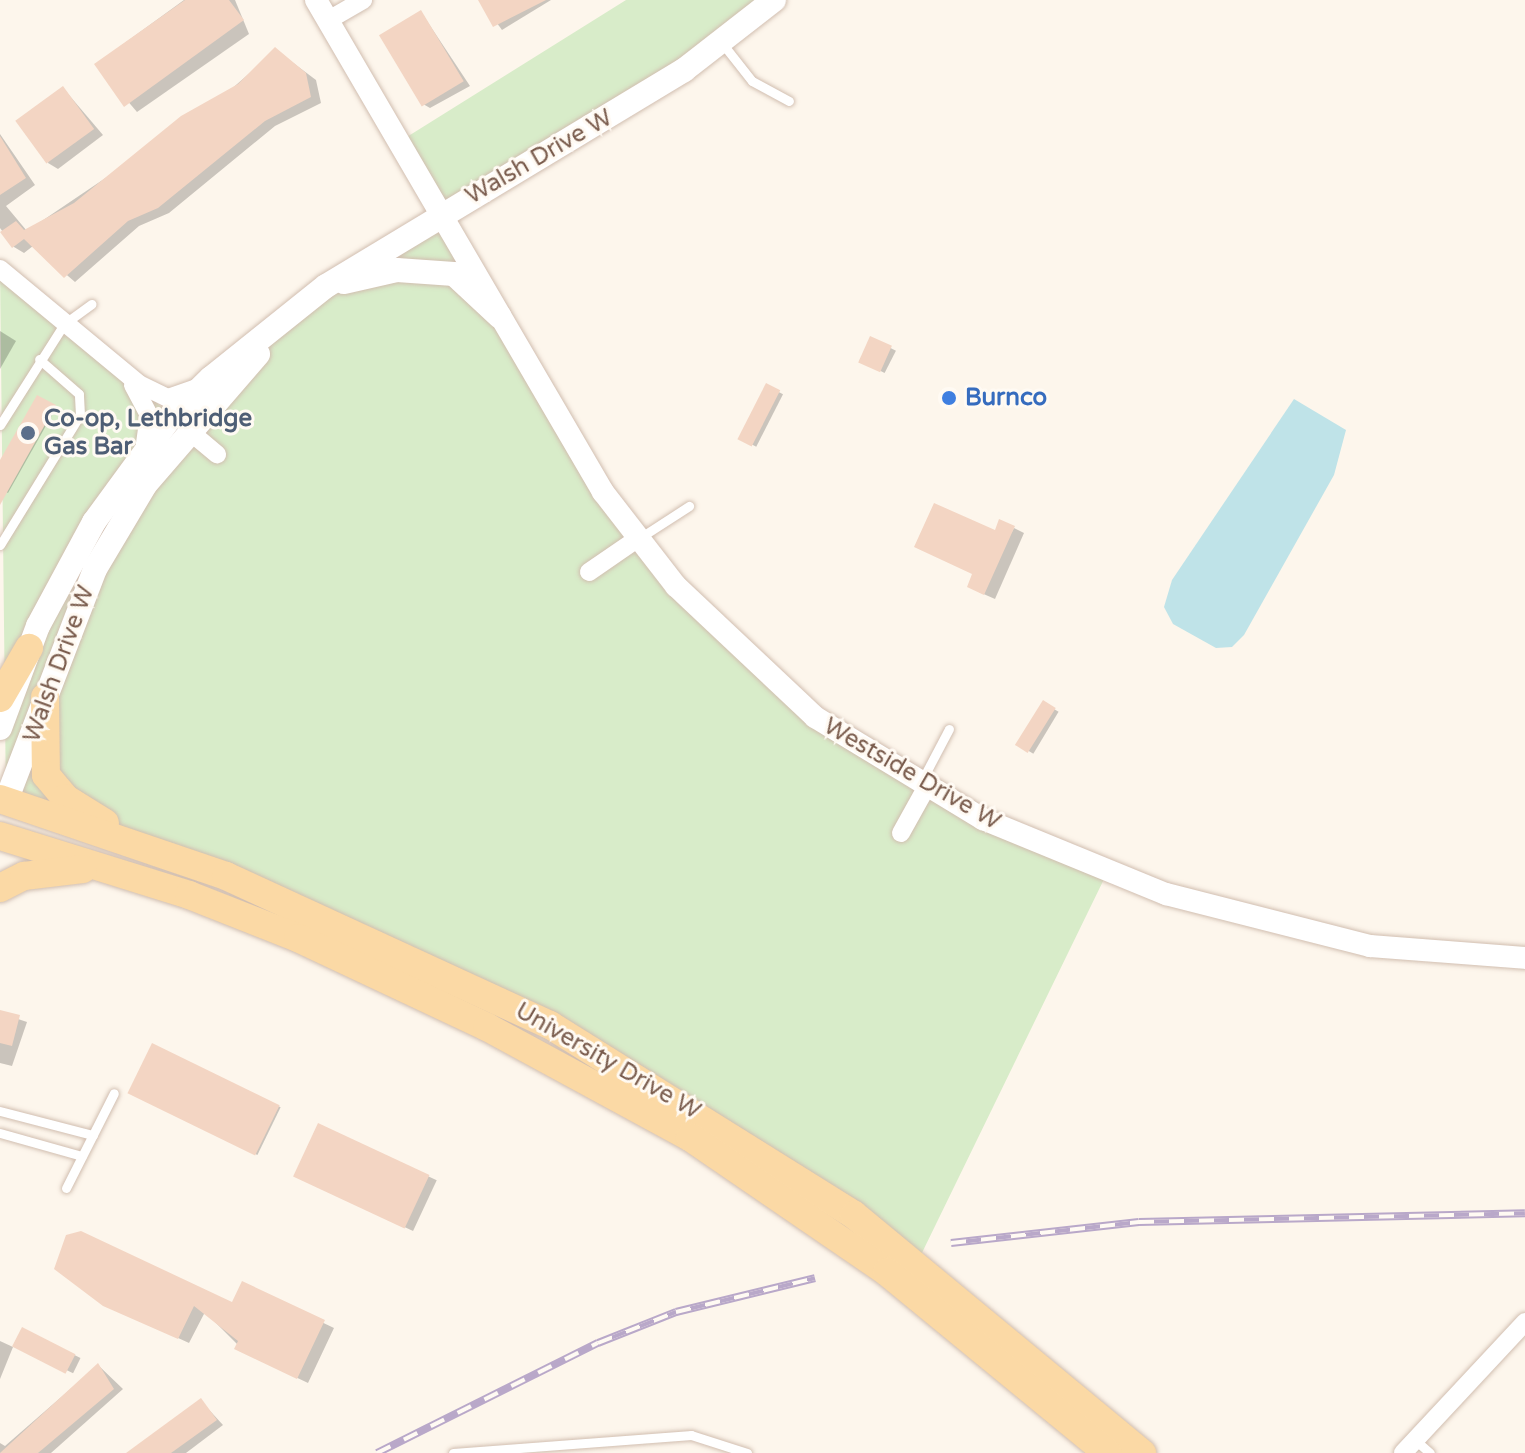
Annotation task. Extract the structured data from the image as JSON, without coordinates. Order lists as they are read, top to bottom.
{
  "streets": {
    "main road": ["Walsh Drive W", "University Drive W"],
    "street": ["Westside Drive W"]
  },
  "crossings": [
    ["Walsh Drive W", "Westside Drive W"],
    ["Walsh Drive W", "University Drive W"]
  ],
  "places": ["Burnco", "Co-op, Lethbridge Gas Bar"]
}
